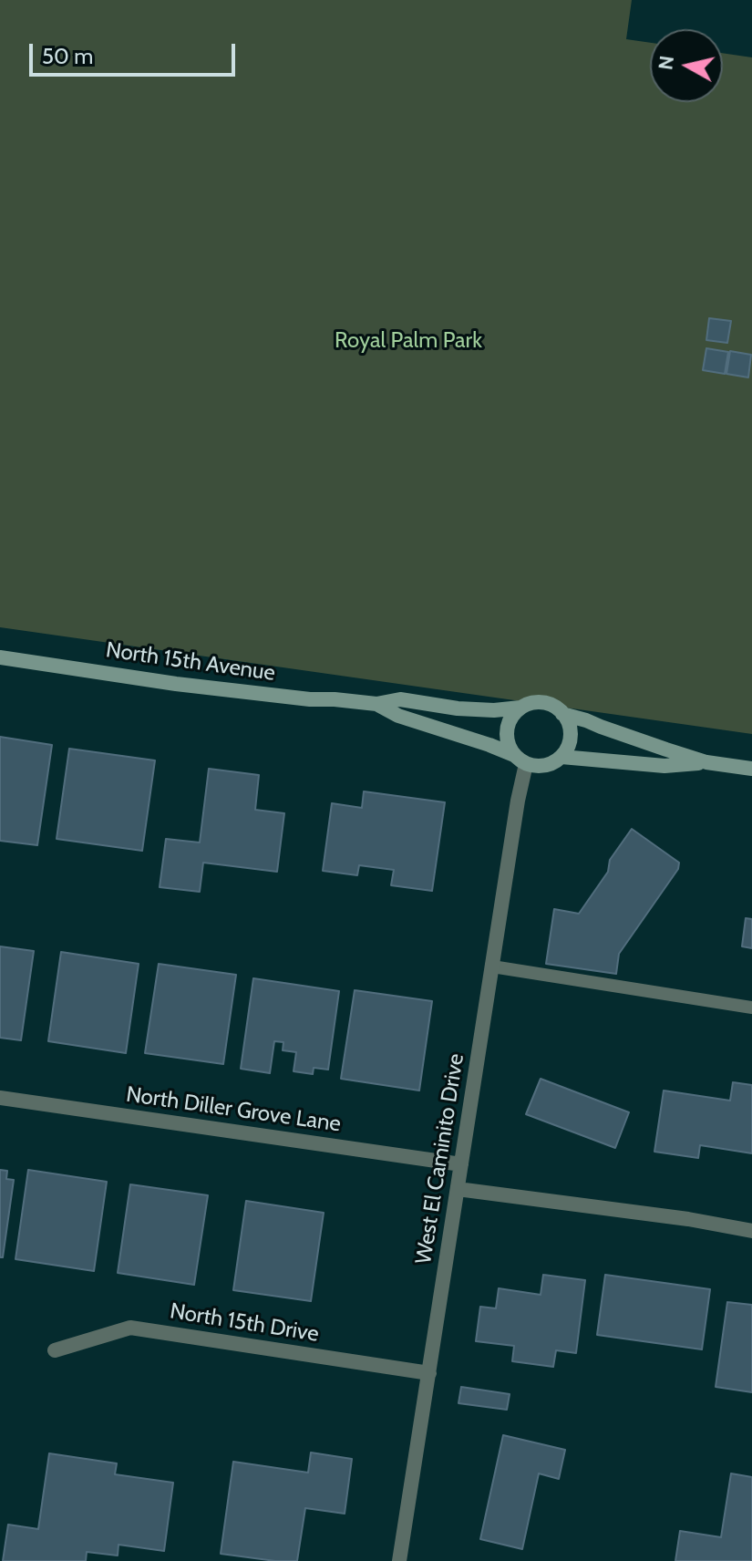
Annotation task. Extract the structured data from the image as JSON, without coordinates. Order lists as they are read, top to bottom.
{
  "streets": {
    "street": [
      "North 15th Avenue",
      "North Diller Grove Lane",
      "West El Caminito Drive",
      "North 15th Drive"
    ]
  },
  "crossings": [
    ["North 15th Avenue", "West El Caminito Drive"],
    ["North Diller Grove Lane", "West El Caminito Drive"],
    ["West El Caminito Drive", "North 15th Drive"]
  ],
  "parks": ["Royal Palm Park"],
  "scale_bar": "50 m",
  "north": "left"
}
